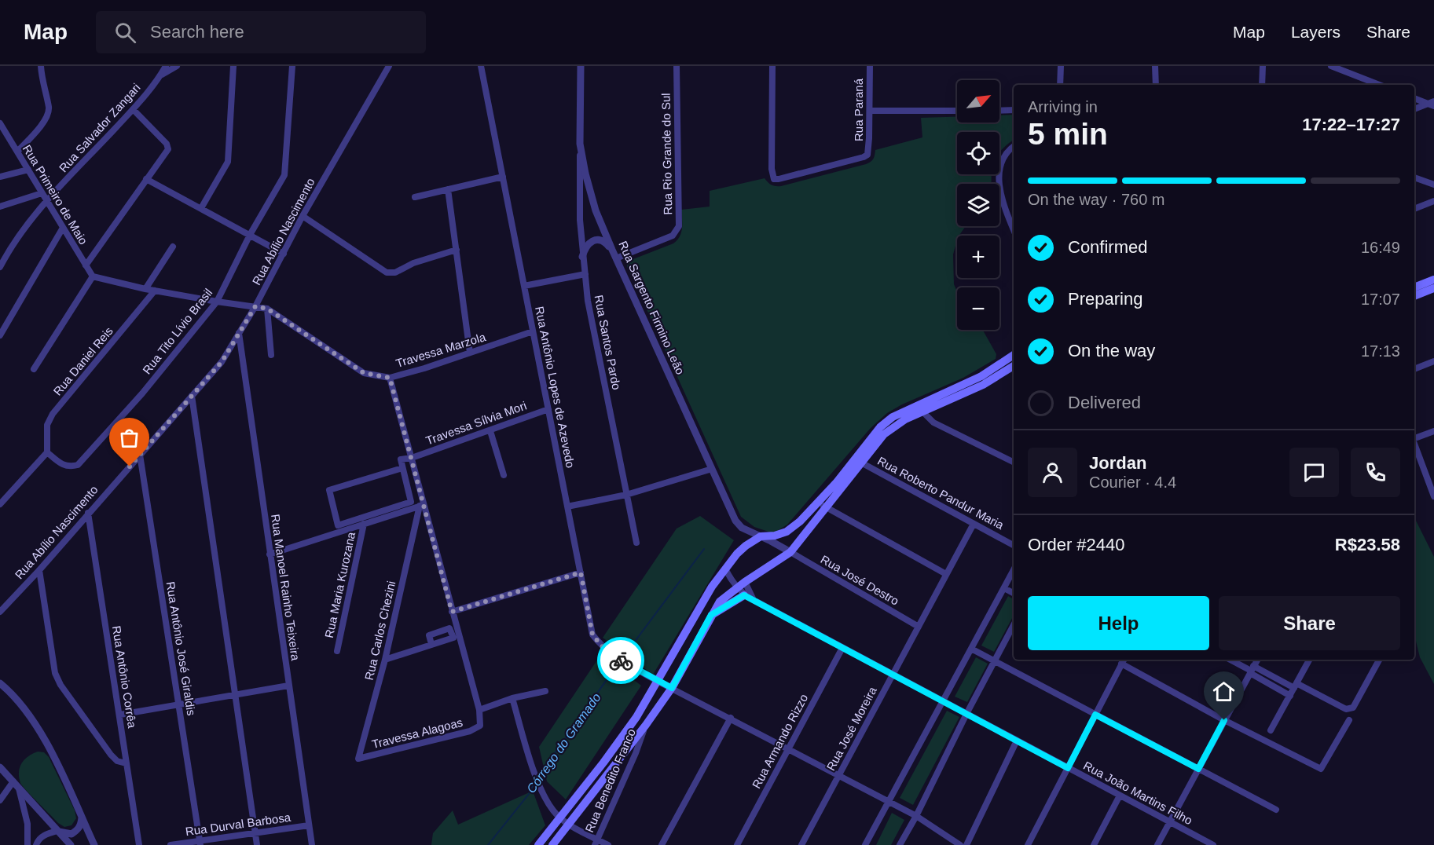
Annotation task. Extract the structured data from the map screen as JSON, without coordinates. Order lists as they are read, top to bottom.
{
  "streets": {
    "street": [
      "Rua Paraná",
      "Rua Salvador Zangari",
      "Rua Rio Grande do Sul",
      "Rua Primeiro de Maio",
      "Rua Abílio Nascimento",
      "Rua Sargento Firmino Leão",
      "Rua Tito Lívio Brasil",
      "Rua Santos Pardo",
      "Travessa Marzola",
      "Rua Daniel Reis",
      "Rua Antônio Lopes de Azevedo",
      "Travessa Sílvia Mori",
      "Rua Roberto Pandur Maria",
      "Rua José Destro",
      "Rua Maria Kurozana",
      "Rua Manoel Rainho Teixeira",
      "Rua Carlos Chezini",
      "Rua Antônio José Giraldis",
      "Rua Antônio Corrêa",
      "Rua José Moreira",
      "Travessa Alagoas",
      "Rua Armando Rizzo",
      "Rua Benedito Franco",
      "Rua João Martins Filho",
      "Rua Durval Barbosa"
    ]
  },
  "crossings": [
    ["Rua Salvador Zangari", "Rua Primeiro de Maio"],
    ["Rua Rio Grande do Sul", "Rua Sargento Firmino Leão"],
    ["Rua Primeiro de Maio", "Travessa Marzola"],
    ["Rua Abílio Nascimento", "Travessa Marzola"],
    ["Rua Abílio Nascimento", "Rua Manoel Rainho Teixeira"],
    ["Rua Abílio Nascimento", "Rua Antônio José Giraldis"],
    ["Rua Abílio Nascimento", "Rua Antônio Corrêa"],
    ["Rua Sargento Firmino Leão", "Rua Santos Pardo"],
    ["Rua Sargento Firmino Leão", "Rua José Destro"],
    ["Rua Tito Lívio Brasil", "Travessa Marzola"],
    ["Rua Tito Lívio Brasil", "Rua Daniel Reis"],
    ["Travessa Marzola", "Rua Daniel Reis"],
    ["Travessa Marzola", "Rua Antônio Lopes de Azevedo"],
    ["Rua Antônio Lopes de Azevedo", "Travessa Sílvia Mori"],
    ["Rua Antônio Lopes de Azevedo", "Rua José Moreira"],
    ["Rua Antônio Lopes de Azevedo", "Rua Armando Rizzo"],
    ["Rua Roberto Pandur Maria", "Rua José Moreira"],
    ["Rua José Destro", "Rua José Moreira"],
    ["Rua Manoel Rainho Teixeira", "Rua Durval Barbosa"],
    ["Rua Carlos Chezini", "Travessa Alagoas"],
    ["Rua Antônio José Giraldis", "Rua Durval Barbosa"],
    ["Rua José Moreira", "Rua João Martins Filho"],
    ["Rua Armando Rizzo", "Rua João Martins Filho"]
  ],
  "water": ["Córrego do Gramado"],
  "north": "top right",
  "page": {
    "header": "Map",
    "search": "Search here",
    "nav": ["Map", "Layers", "Share"],
    "map_buttons": ["+", "−"],
    "heading": ["5 min", "Arriving in", "17:22–17:27"],
    "panel": [
      "Jordan",
      "Courier · 4.4",
      "Order #2440",
      "R$23.58"
    ],
    "bar": "On the way · 760 m",
    "list": [
      ["Confirmed", "16:49"],
      ["Preparing", "17:07"],
      ["On the way", "17:13"],
      "Delivered"
    ],
    "buttons": ["Help", "Share"]
  }
}
